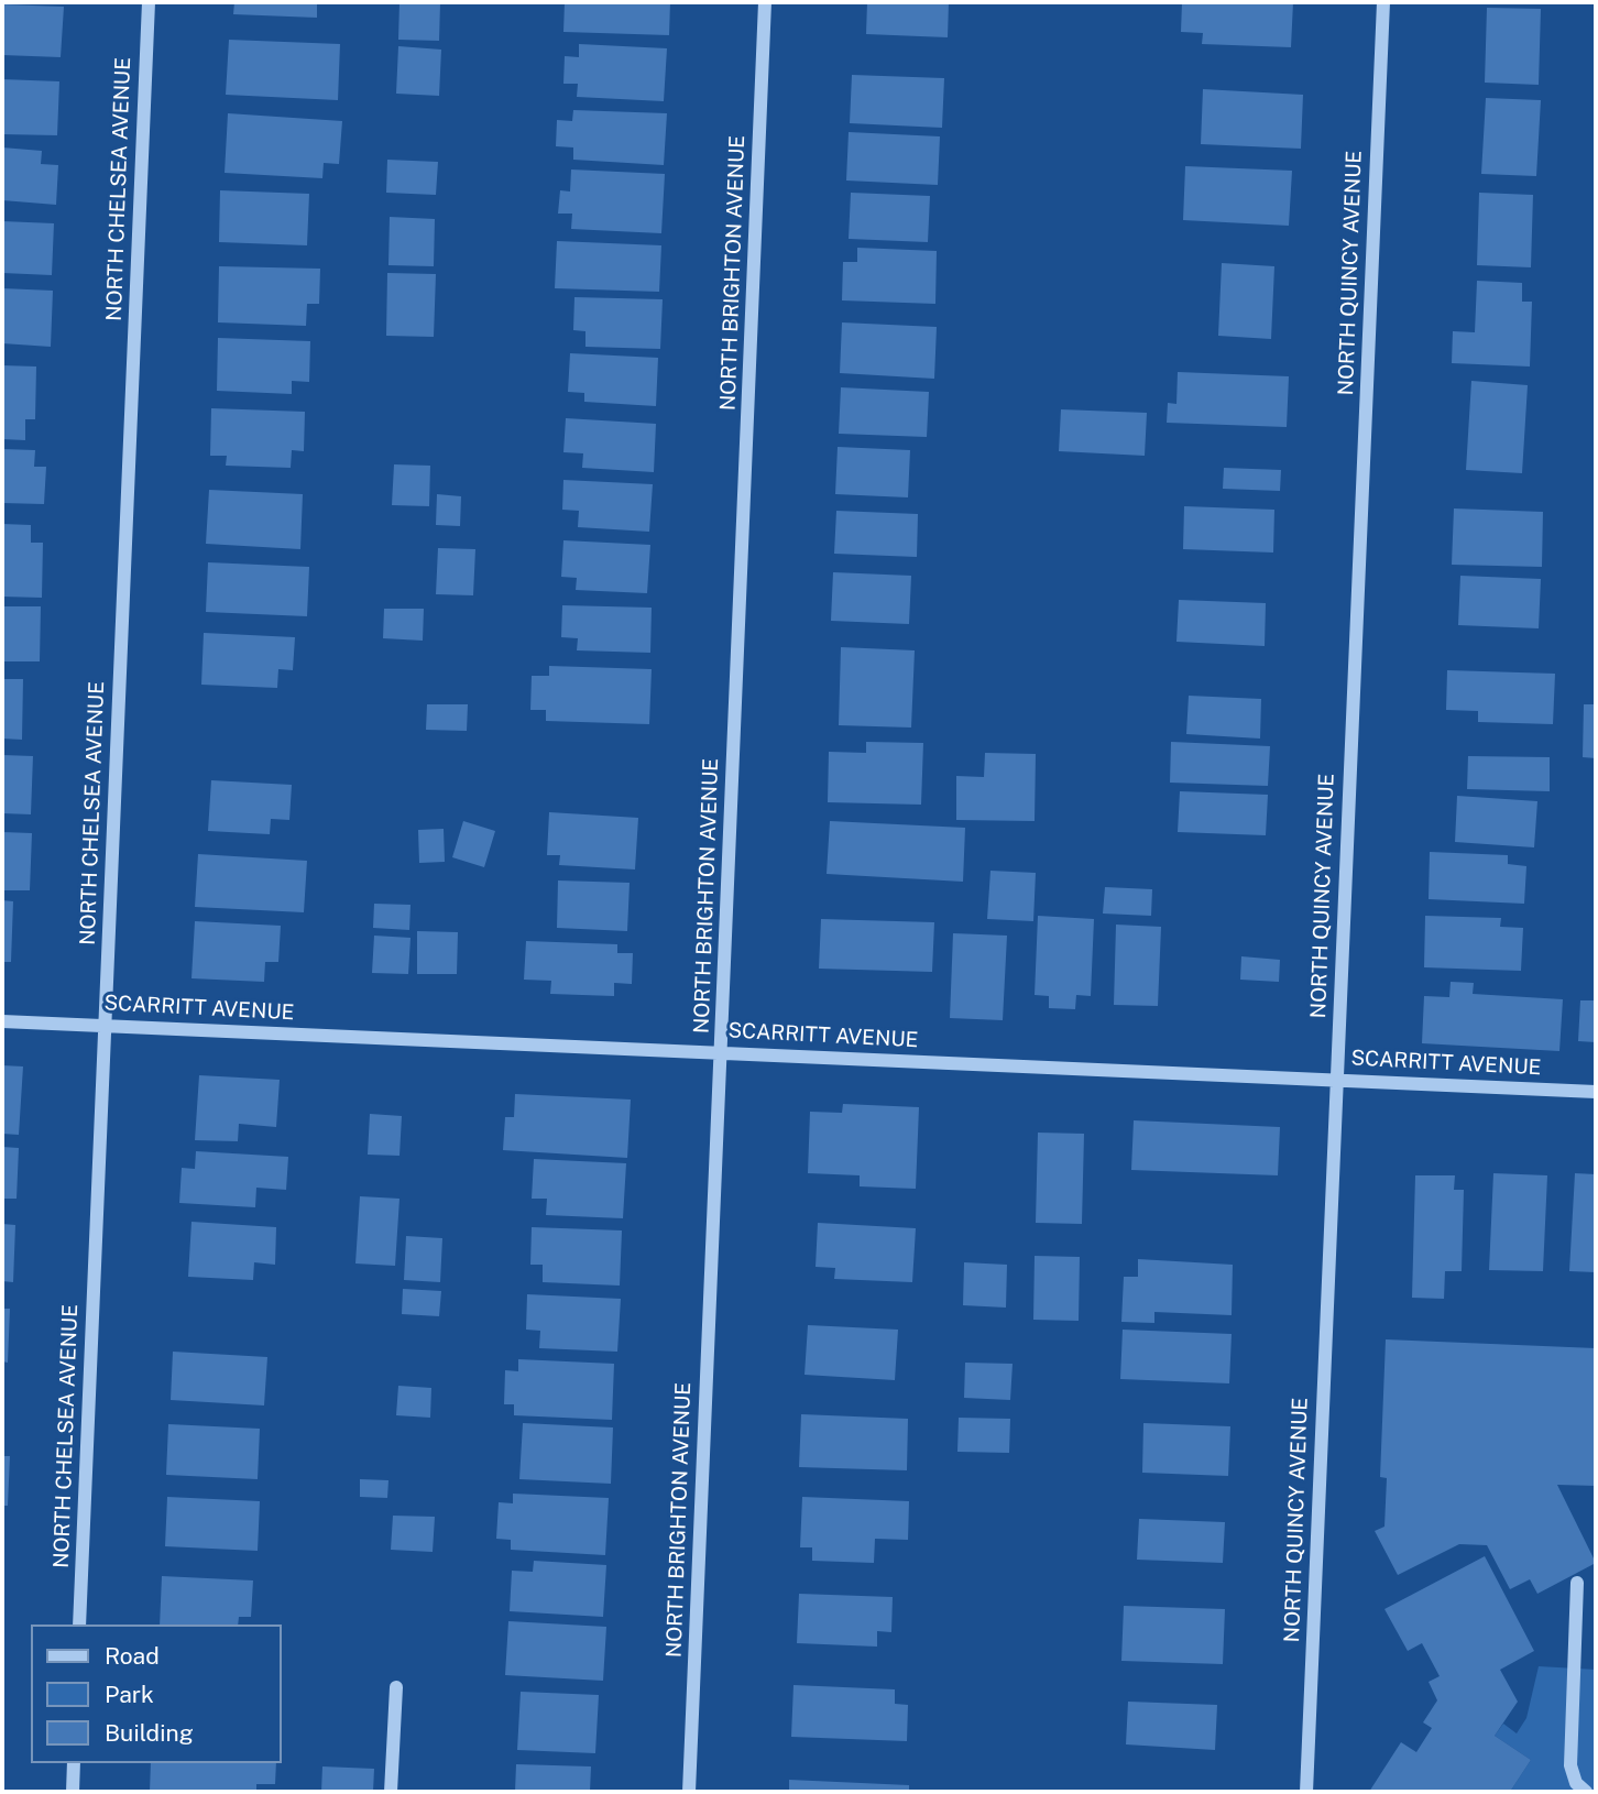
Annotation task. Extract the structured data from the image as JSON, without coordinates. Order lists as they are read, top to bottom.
{
  "streets": {
    "street": [
      "NORTH CHELSEA AVENUE",
      "NORTH BRIGHTON AVENUE",
      "NORTH QUINCY AVENUE",
      "SCARRITT AVENUE"
    ]
  },
  "crossings": [
    ["NORTH CHELSEA AVENUE", "SCARRITT AVENUE"],
    ["NORTH BRIGHTON AVENUE", "SCARRITT AVENUE"],
    ["NORTH QUINCY AVENUE", "SCARRITT AVENUE"]
  ],
  "legend": ["Road", "Park", "Building"]
}
